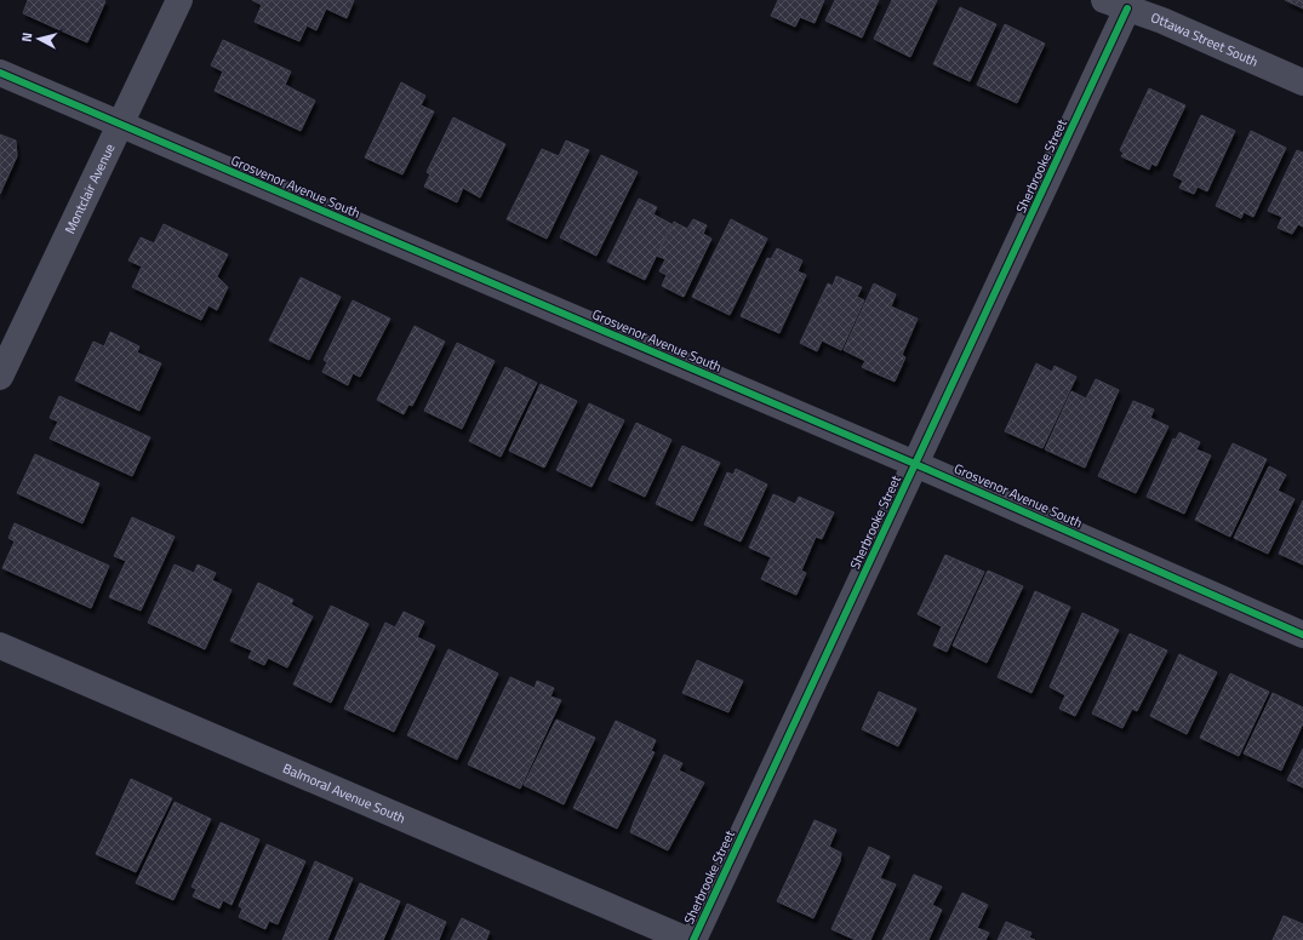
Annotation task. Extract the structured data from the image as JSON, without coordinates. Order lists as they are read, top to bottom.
{
  "streets": {
    "street": [
      "Ottawa Street South",
      "Sherbrooke Street",
      "Grosvenor Avenue South",
      "Montclair Avenue",
      "Balmoral Avenue South"
    ]
  },
  "crossings": [
    ["Ottawa Street South", "Sherbrooke Street"],
    ["Sherbrooke Street", "Grosvenor Avenue South"],
    ["Grosvenor Avenue South", "Montclair Avenue"]
  ],
  "north": "left"
}
